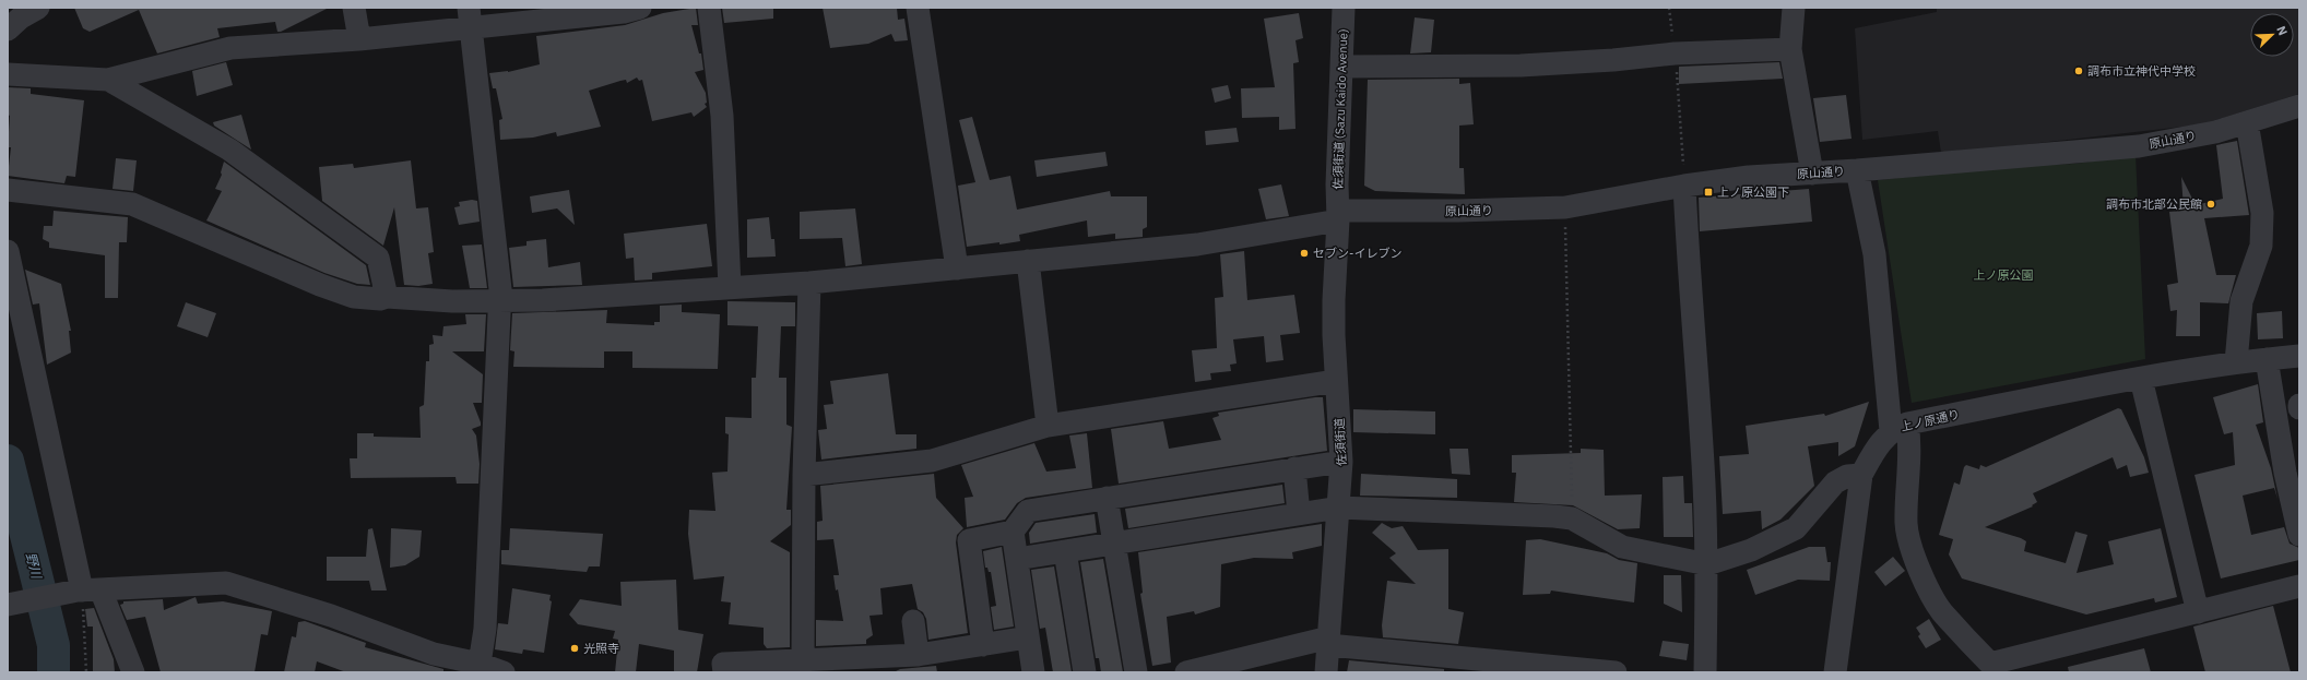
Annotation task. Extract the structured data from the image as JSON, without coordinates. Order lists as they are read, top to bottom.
{
  "streets": {
    "street": [
      "佐須街道 (Sazu Kaido Avenue)",
      "原山通り",
      "上ノ原通り",
      "佐須街道"
    ]
  },
  "crossings": [
    ["佐須街道 (Sazu Kaido Avenue)", "原山通り"],
    ["佐須街道 (Sazu Kaido Avenue)", "佐須街道"],
    ["原山通り", "佐須街道"]
  ],
  "water": ["野川"],
  "parks": ["上ノ原公園"],
  "places": {
    "other": [
      "調布市立神代中学校",
      "調布市北部公民館",
      "セブン-イレブン",
      "光照寺"
    ],
    "transit": ["上ノ原公園下"]
  },
  "north": "top right"
}
